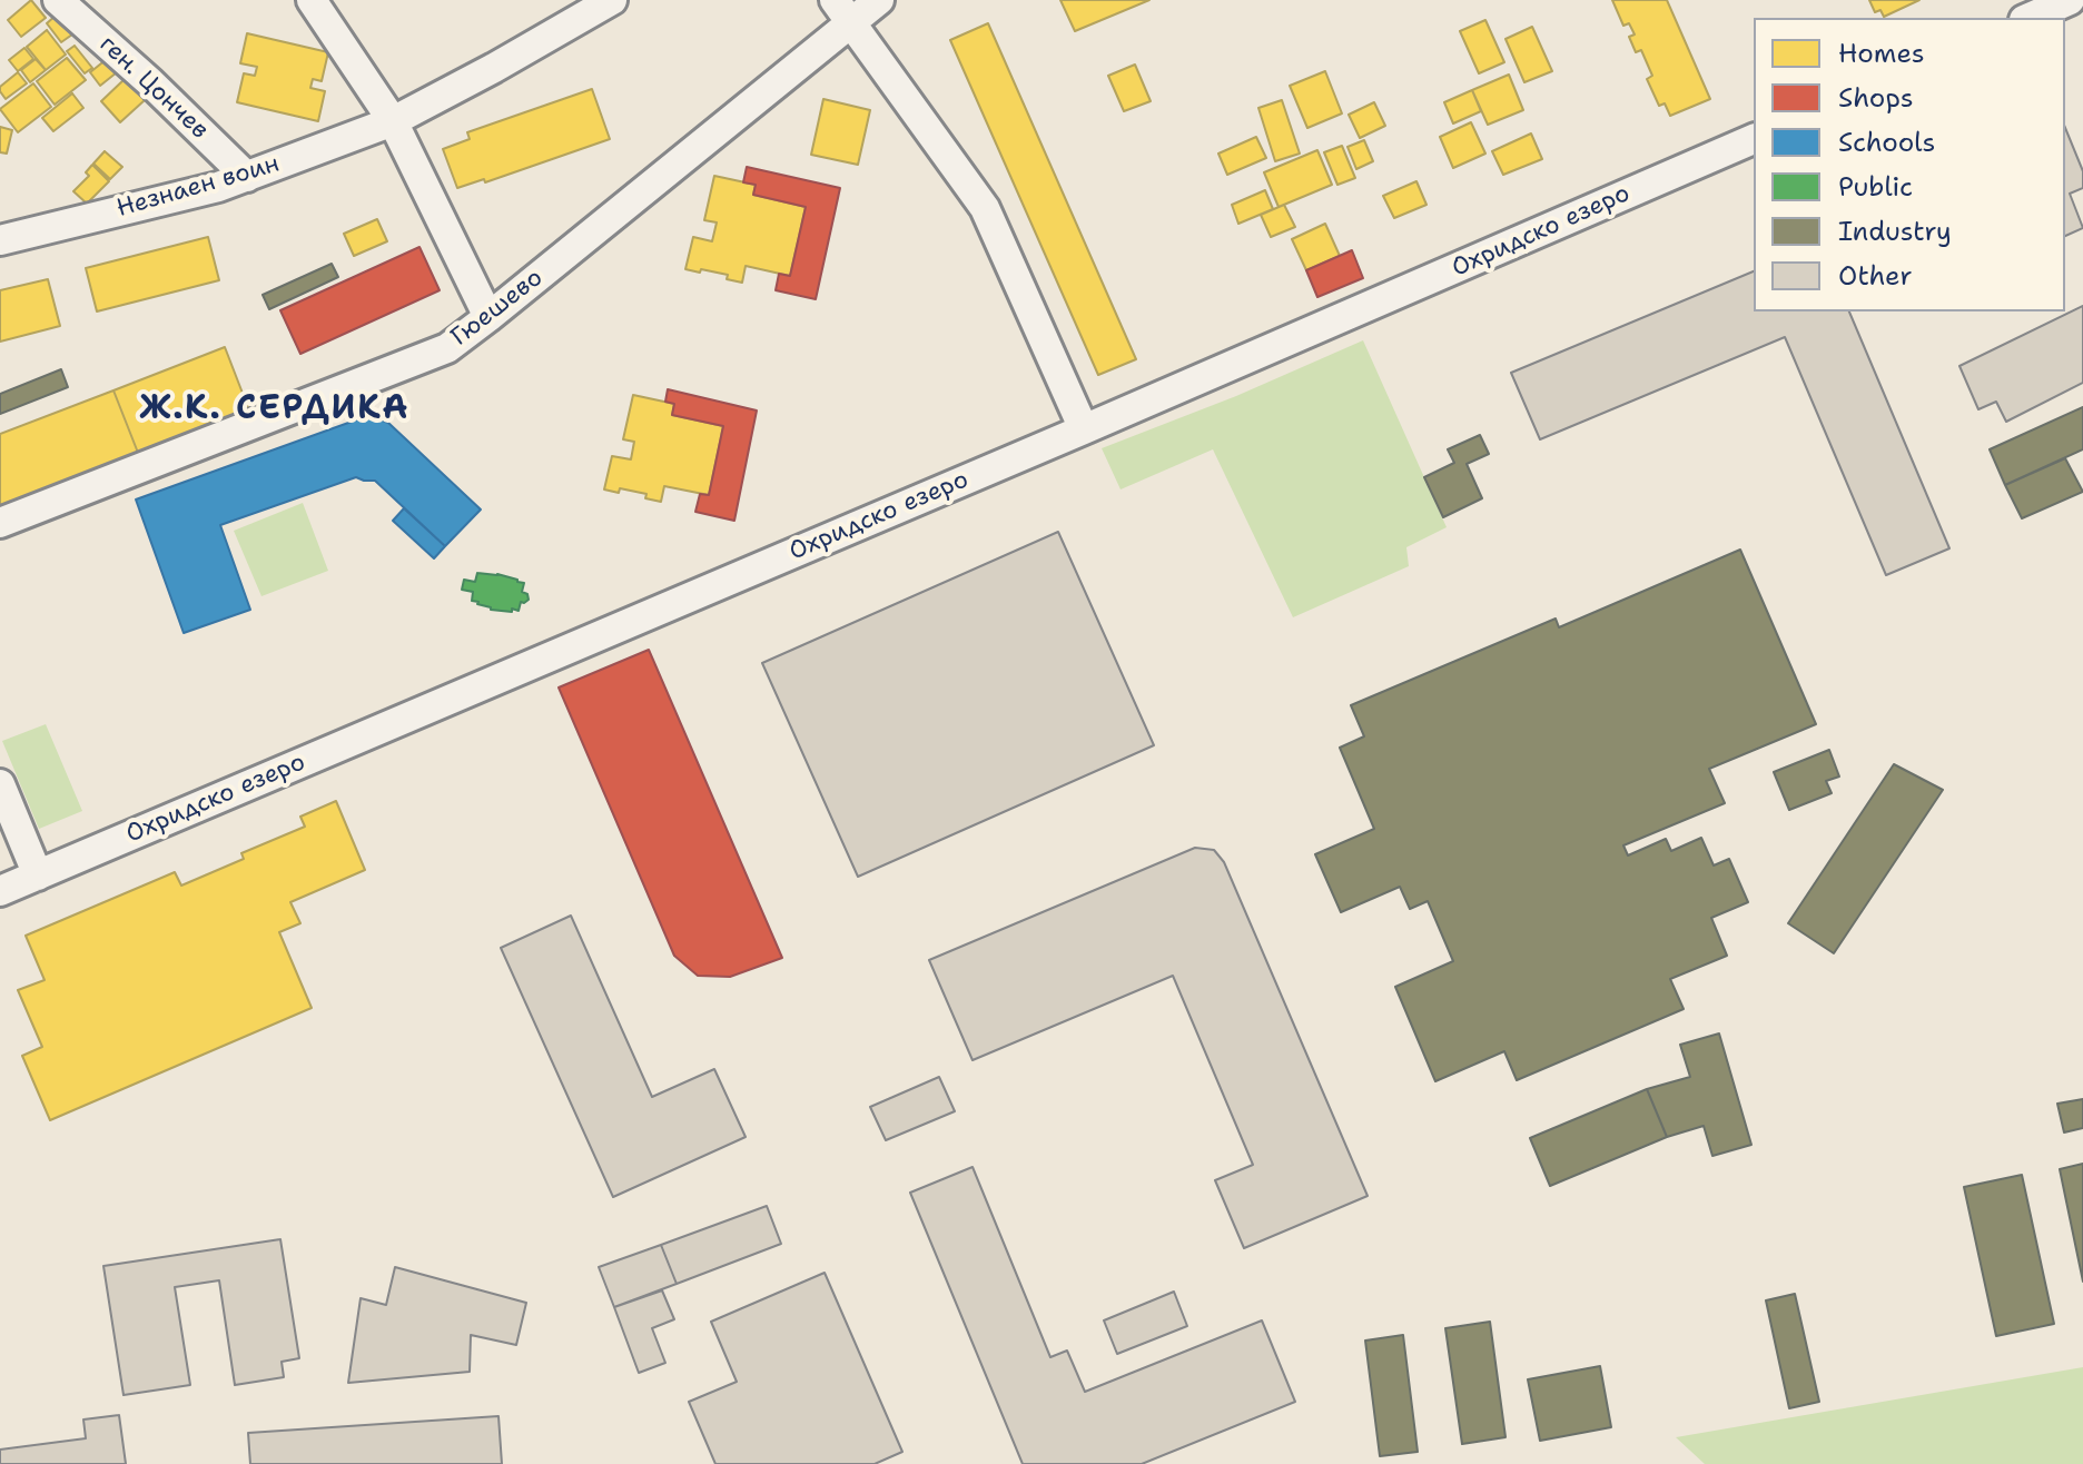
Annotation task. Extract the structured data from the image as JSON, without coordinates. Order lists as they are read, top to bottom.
{
  "streets": {
    "street": [
      "ген. Цончев",
      "Незнаен воин",
      "Охридско езеро",
      "Гюешево"
    ]
  },
  "crossings": [
    ["ген. Цончев", "Незнаен воин"]
  ],
  "districts": ["Ж.К. СЕРДИКА"],
  "legend": [
    "Homes",
    "Shops",
    "Schools",
    "Public",
    "Industry",
    "Other"
  ]
}
